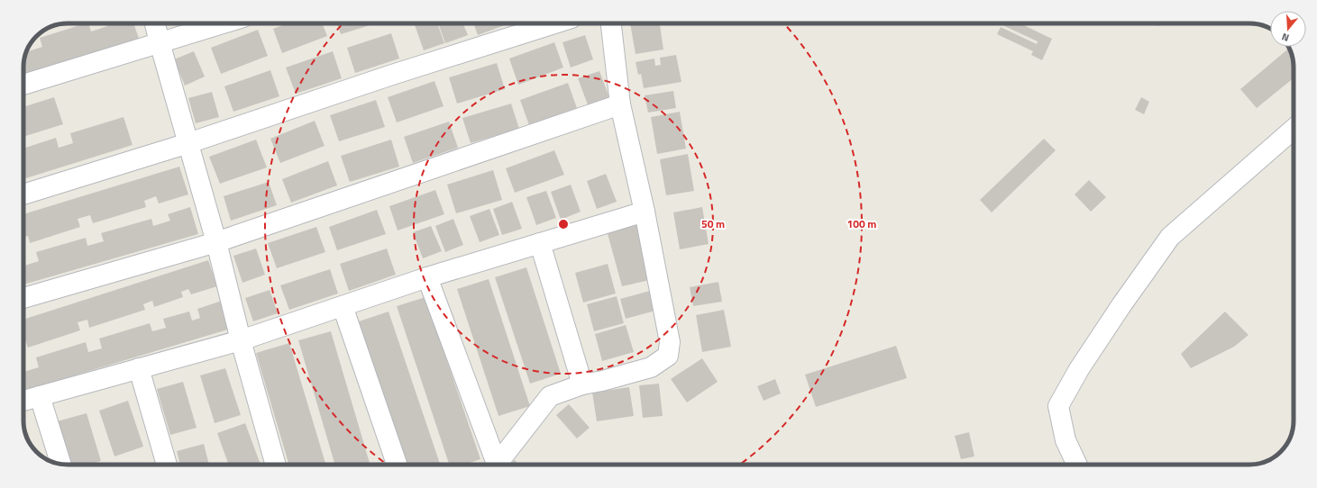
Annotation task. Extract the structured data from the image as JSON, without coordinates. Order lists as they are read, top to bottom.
{
  "north": "bottom",
  "rings": ["50 m", "100 m"]
}
